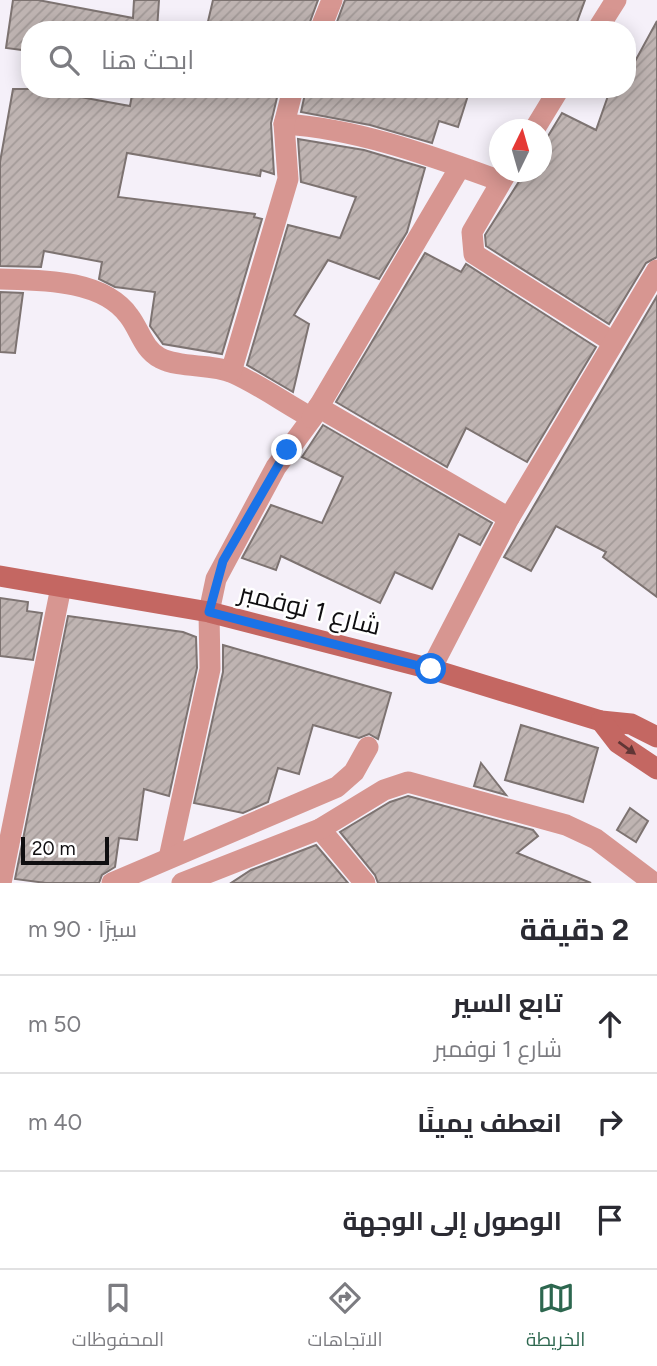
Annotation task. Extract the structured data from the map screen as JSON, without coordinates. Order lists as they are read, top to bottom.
{
  "streets": {
    "main road": ["شارع 1 نوفمبر"]
  },
  "scale_bar": "20 m",
  "north": "top",
  "page": {
    "search": "ابحث هنا",
    "scale": "20 m",
    "heading": ["2 دقيقة", "سيرًا · 90 m"],
    "list": [
      ["تابع السير", "شارع 1 نوفمبر", "50 m"],
      ["انعطف يمينًا", "40 m"],
      "الوصول إلى الوجهة"
    ],
    "nav": ["الخريطة", "الاتجاهات", "المحفوظات"]
  }
}
